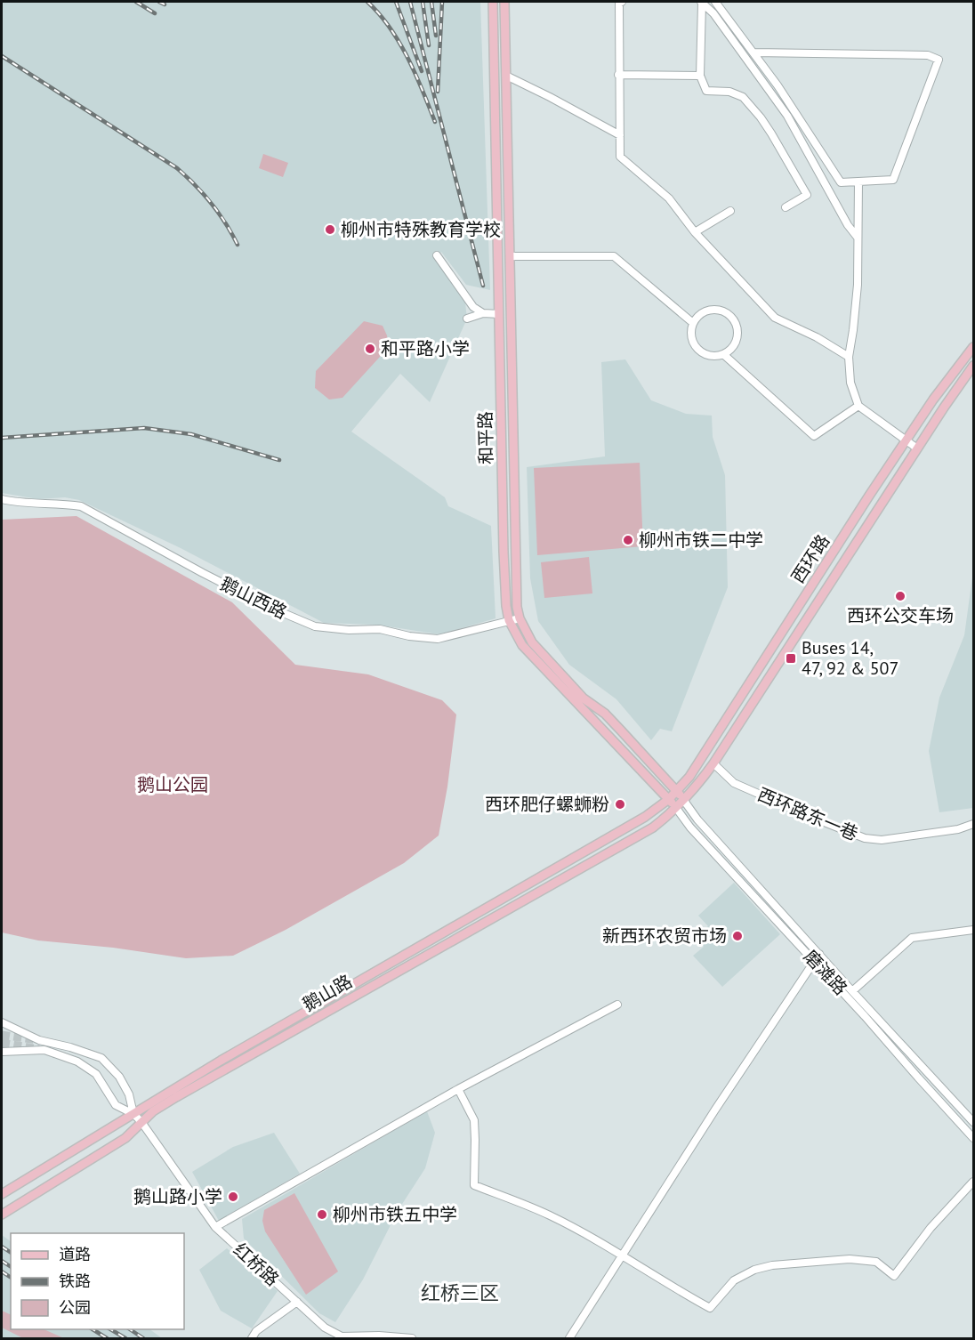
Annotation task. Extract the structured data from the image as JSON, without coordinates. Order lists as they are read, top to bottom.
{
  "streets": {
    "main road": ["和平路", "西环路", "鹅山路"],
    "street": [
      "鹅山西路",
      "西环路东一巷",
      "磨滩路",
      "红桥路"
    ]
  },
  "crossings": [
    ["和平路", "西环路"],
    ["和平路", "鹅山西路"],
    ["和平路", "磨滩路"],
    ["和平路", "鹅山路"],
    ["西环路", "西环路东一巷"],
    ["西环路", "磨滩路"],
    ["西环路", "鹅山路"],
    ["磨滩路", "鹅山路"],
    ["鹅山路", "红桥路"]
  ],
  "districts": ["红桥三区"],
  "parks": ["鹅山公园"],
  "places": {
    "other": [
      "柳州市特殊教育学校",
      "和平路小学",
      "柳州市铁二中学",
      "西环公交车场",
      "西环肥仔螺蛳粉",
      "新西环农贸市场",
      "鹅山路小学",
      "柳州市铁五中学"
    ],
    "transit": ["Buses 14, 47, 92 & 507"]
  },
  "legend": ["道路", "铁路", "公园"]
}
